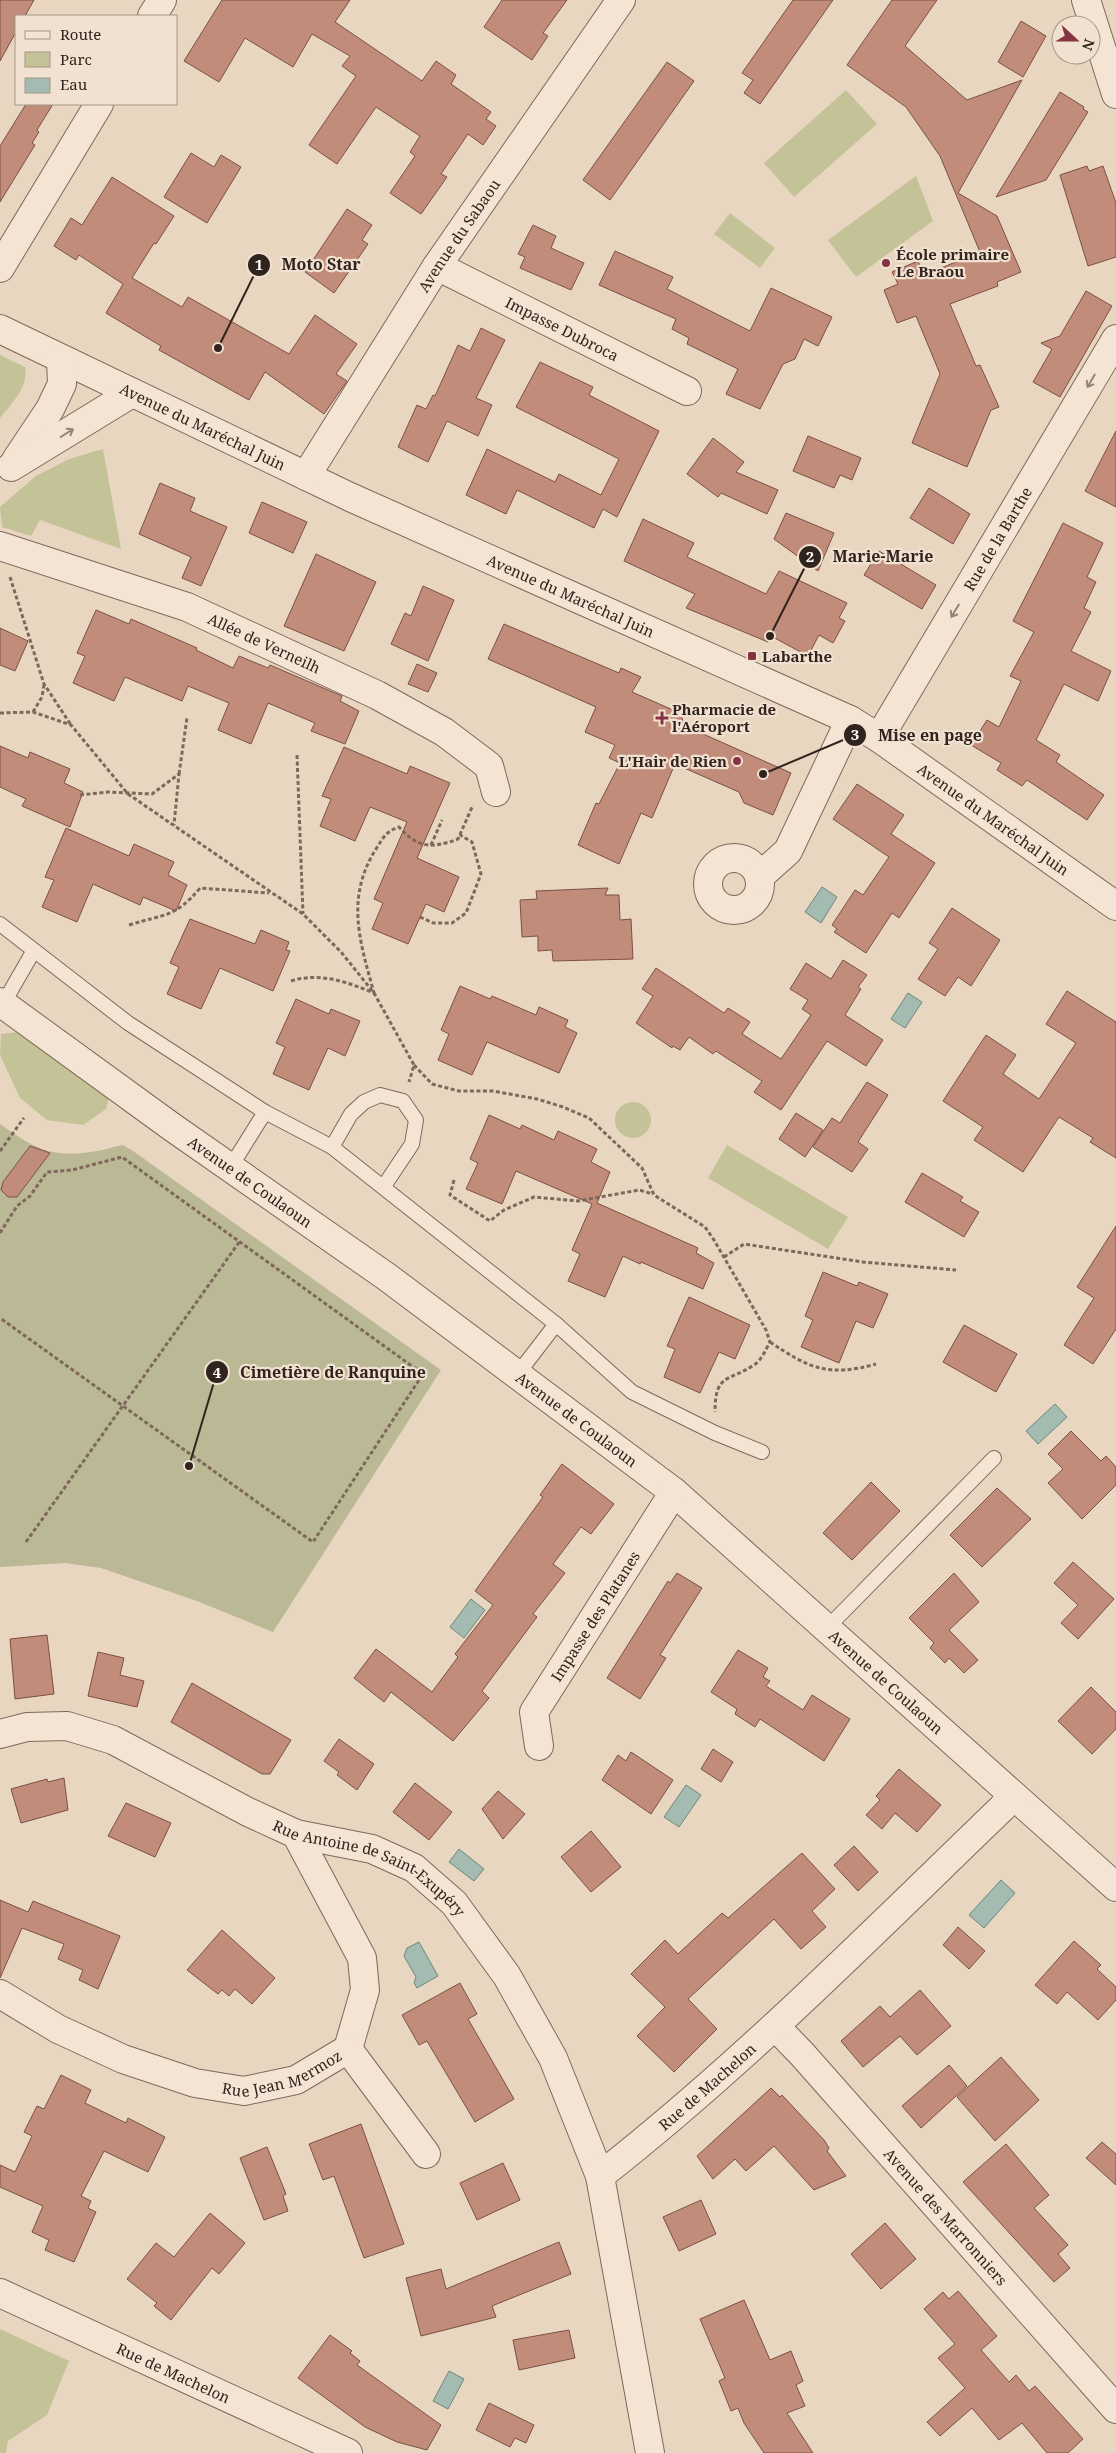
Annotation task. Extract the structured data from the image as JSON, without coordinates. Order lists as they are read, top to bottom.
{
  "streets": {
    "street": [
      "Avenue du Sabaou",
      "Impasse Dubroca",
      "Avenue du Maréchal Juin",
      "Rue de la Barthe",
      "Allée de Verneilh",
      "Avenue de Coulaoun",
      "Impasse des Platanes",
      "Rue Antoine de Saint-Exupéry",
      "Rue Jean Mermoz",
      "Rue de Machelon",
      "Avenue des Marronniers"
    ]
  },
  "crossings": [
    ["Avenue du Sabaou", "Impasse Dubroca"],
    ["Avenue du Sabaou", "Avenue du Maréchal Juin"],
    ["Avenue du Maréchal Juin", "Rue de la Barthe"],
    ["Avenue de Coulaoun", "Impasse des Platanes"],
    ["Avenue de Coulaoun", "Rue de Machelon"],
    ["Rue Antoine de Saint-Exupéry", "Rue Jean Mermoz"],
    ["Rue Antoine de Saint-Exupéry", "Rue de Machelon"],
    ["Rue de Machelon", "Avenue des Marronniers"]
  ],
  "one_way": ["Rue de la Barthe"],
  "places": {
    "other": [
      "École primaire Le Braou",
      "Moto Star",
      "Marie-Marie",
      "L'Hair de Rien",
      "Mise en page",
      "Cimetière de Ranquine"
    ],
    "transit": ["Labarthe"],
    "health": ["Pharmacie de l'Aéroport"]
  },
  "legend": ["Route", "Parc", "Eau"],
  "north": "right"
}
